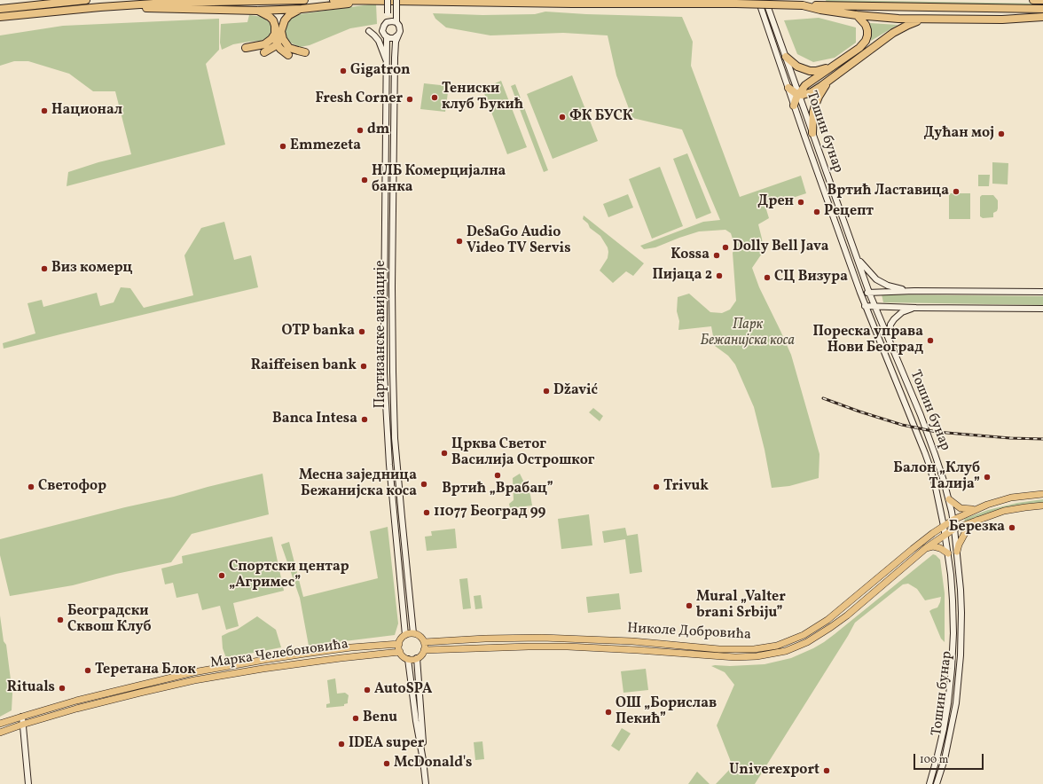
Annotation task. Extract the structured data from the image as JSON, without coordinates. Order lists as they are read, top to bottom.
{
  "streets": {
    "main road": [
      "Тошин бунар",
      "Партизанске авијације",
      "Николе Добровића",
      "Марка Челебоновића"
    ]
  },
  "crossings": [
    ["Тошин бунар", "Николе Добровића"],
    ["Партизанске авијације", "Николе Добровића"],
    ["Партизанске авијације", "Марка Челебоновића"],
    ["Николе Добровића", "Марка Челебоновића"]
  ],
  "parks": ["Парк Бежанијска коса"],
  "places": [
    "Gigatron",
    "Тениски клуб Ђукић",
    "Fresh Corner",
    "Национал",
    "ФК БУСК",
    "dm",
    "Дућан мој",
    "Emmezeta",
    "НЛБ Комерцијална банка",
    "Вртић Ластавица",
    "Дрен",
    "Рецепт",
    "DeSaGo Audio Video TV Servis",
    "Dolly Bell Java",
    "Kossa",
    "Виз комерц",
    "Пијаца 2",
    "СЦ Визура",
    "OTP banka",
    "Пореска управа Нови Београд",
    "Raiffeisen bank",
    "Džavić",
    "Banca Intesa",
    "Црква Светог Василија Острошког",
    "Вртић „Врабац”",
    "Балон „Клуб Талија”",
    "Месна заједница Бежанијска коса",
    "Светофор",
    "Trivuk",
    "11077 Београд 99",
    "Березка",
    "Спортски центар „Агримес”",
    "Mural „Valter brani Srbiju”",
    "Београдски Сквош Клуб",
    "Теретана Блок",
    "Rituals",
    "AutoSPA",
    "ОШ „Борислав Пекић”",
    "Benu",
    "IDEA super",
    "McDonald's",
    "Univerexport"
  ],
  "scale_bar": "100 m"
}
